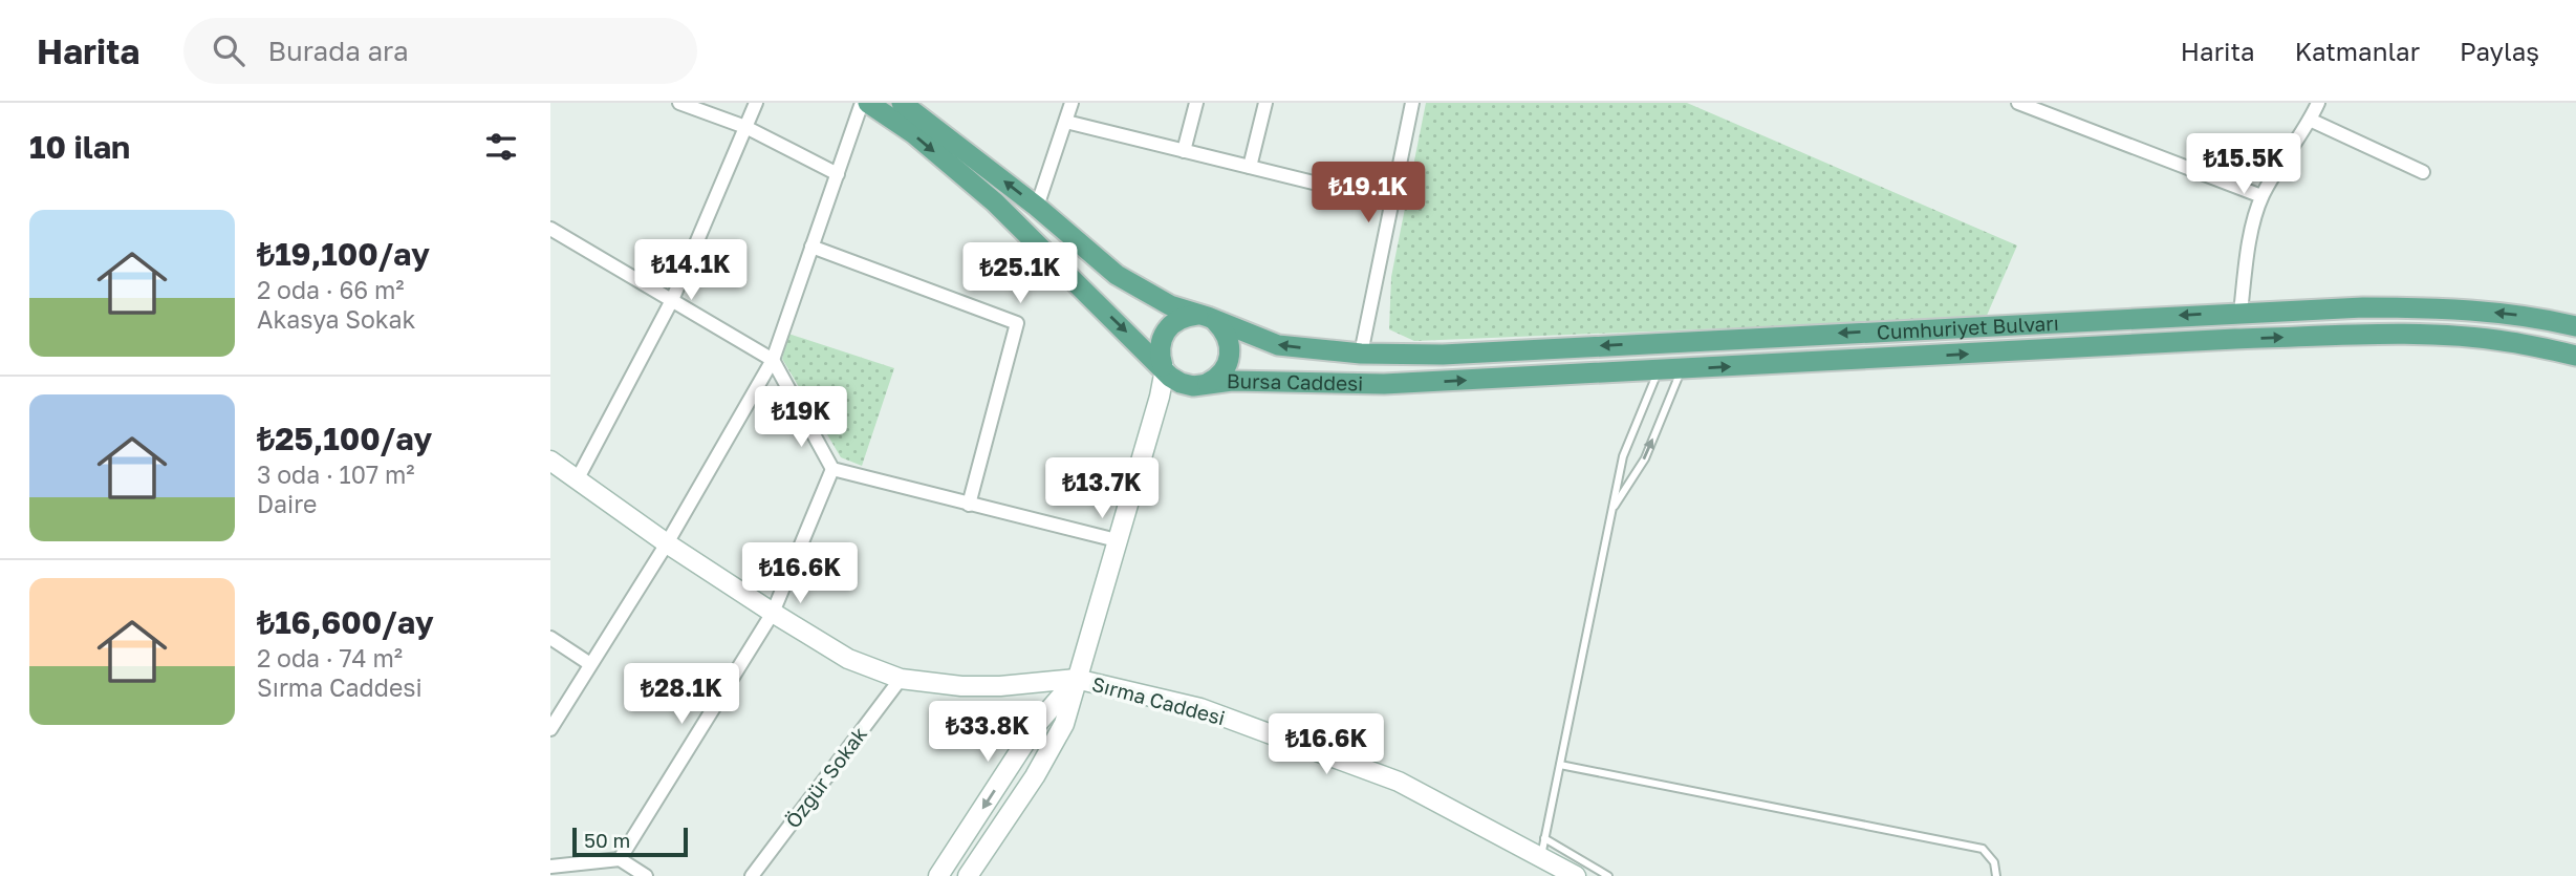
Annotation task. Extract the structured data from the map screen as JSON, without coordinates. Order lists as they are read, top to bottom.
{
  "streets": {
    "main road": ["Cumhuriyet Bulvarı", "Bursa Caddesi"],
    "street": ["Sırma Caddesi", "Özgür Sokak"]
  },
  "crossings": [
    ["Cumhuriyet Bulvarı", "Bursa Caddesi"],
    ["Sırma Caddesi", "Özgür Sokak"]
  ],
  "scale_bar": "50 m",
  "page": {
    "header": "Harita",
    "search": "Burada ara",
    "nav": ["Harita", "Katmanlar", "Paylaş"],
    "heading": "10 ilan",
    "price": [
      "₺15.5K",
      "₺19.1K",
      "₺14.1K",
      "₺25.1K",
      "₺19K",
      "₺13.7K",
      "₺16.6K",
      "₺28.1K",
      "₺33.8K",
      "₺16.6K"
    ],
    "list": [
      {
        "name": "₺19,100/ay",
        "note": "2 oda · 66 m² · Akasya Sokak"
      },
      {
        "name": "₺25,100/ay",
        "note": "3 oda · 107 m² · Daire"
      },
      {
        "name": "₺16,600/ay",
        "note": "2 oda · 74 m² · Sırma Caddesi"
      }
    ],
    "scale": "50 m"
  }
}
